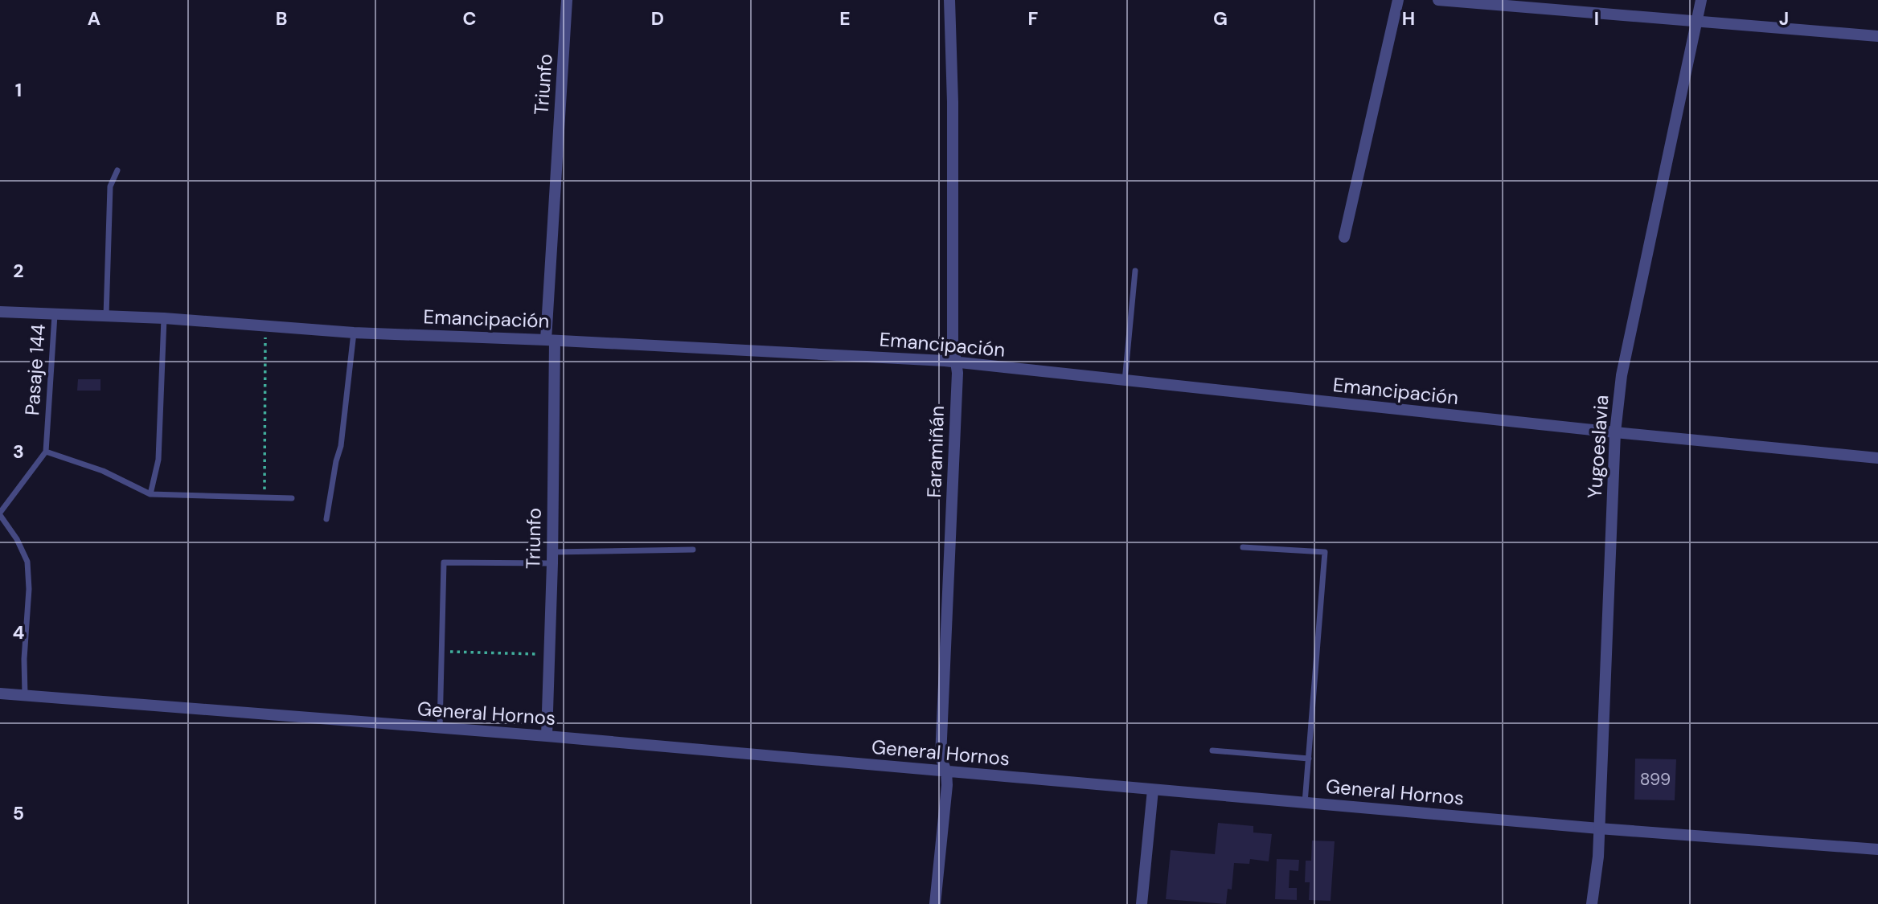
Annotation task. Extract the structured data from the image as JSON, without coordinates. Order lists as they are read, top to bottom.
{
  "streets": {
    "street": [
      "Triunfo",
      "Emancipación",
      "Yugoeslavia",
      "Faramiñán",
      "General Hornos"
    ],
    "lane": ["Pasaje 144"]
  },
  "crossings": [
    ["Triunfo", "Emancipación"],
    ["Triunfo", "General Hornos"],
    ["Emancipación", "Pasaje 144"],
    ["Emancipación", "Yugoeslavia"],
    ["Emancipación", "Faramiñán"],
    ["Yugoeslavia", "General Hornos"],
    ["Faramiñán", "General Hornos"]
  ],
  "house_numbers": ["899"],
  "grid": {
    "columns": [
      "A",
      "B",
      "C",
      "D",
      "E",
      "F",
      "G",
      "H",
      "I",
      "J"
    ],
    "rows": [
      "1",
      "2",
      "3",
      "4",
      "5"
    ]
  }
}
